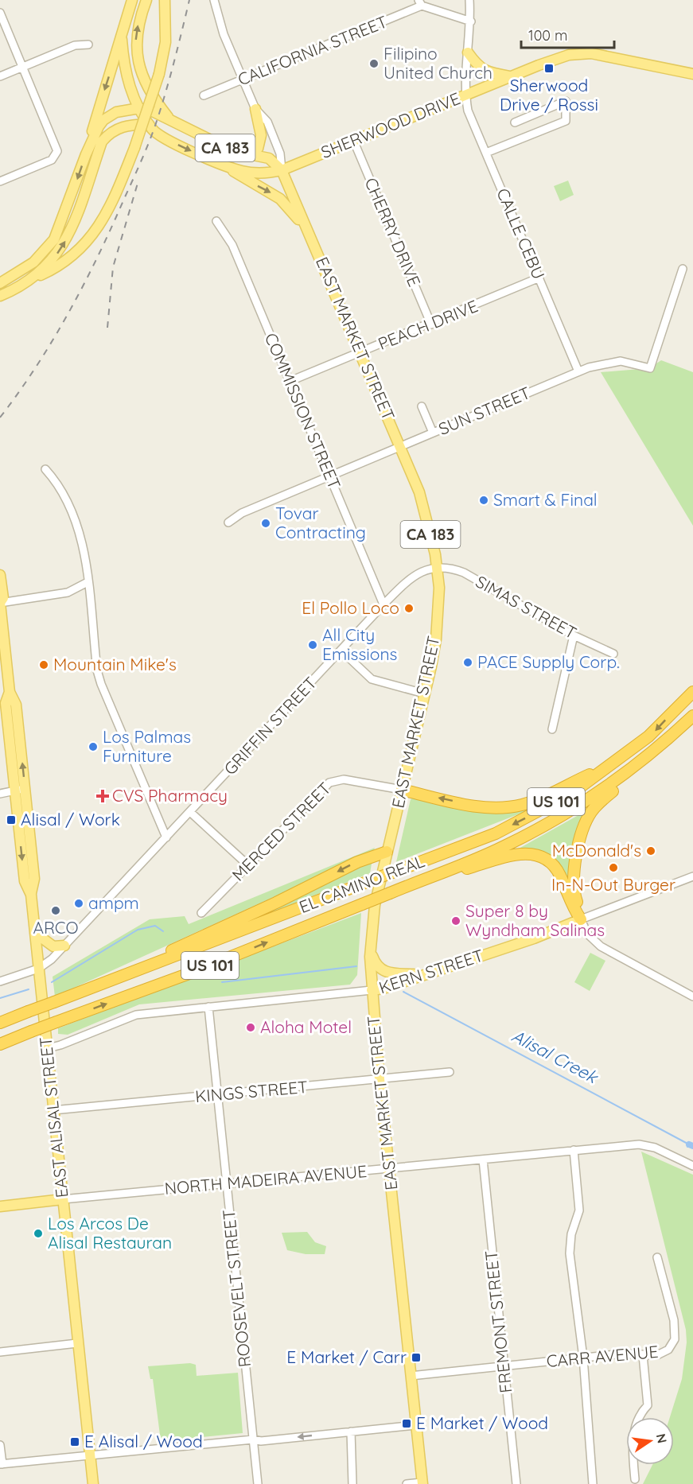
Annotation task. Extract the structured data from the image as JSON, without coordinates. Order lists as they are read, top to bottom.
{
  "streets": {
    "highway": ["US 101", "EL CAMINO REAL"],
    "main road": [
      "SHERWOOD DRIVE",
      "CA 183",
      "EAST MARKET STREET",
      "KERN STREET",
      "EAST ALISAL STREET"
    ],
    "street": [
      "CALIFORNIA STREET",
      "CHERRY DRIVE",
      "CALLE CEBU",
      "PEACH DRIVE",
      "COMMISSION STREET",
      "SUN STREET",
      "SIMAS STREET",
      "GRIFFIN STREET",
      "MERCED STREET",
      "KINGS STREET",
      "NORTH MADEIRA AVENUE",
      "ROOSEVELT STREET",
      "FREMONT STREET",
      "CARR AVENUE"
    ]
  },
  "crossings": [
    ["CALIFORNIA STREET", "EAST MARKET STREET"],
    ["SHERWOOD DRIVE", "CA 183"],
    ["SHERWOOD DRIVE", "CHERRY DRIVE"],
    ["SHERWOOD DRIVE", "CALLE CEBU"],
    ["SHERWOOD DRIVE", "EAST MARKET STREET"],
    ["CA 183", "EAST MARKET STREET"],
    ["CHERRY DRIVE", "PEACH DRIVE"],
    ["CALLE CEBU", "PEACH DRIVE"],
    ["CALLE CEBU", "SUN STREET"],
    ["PEACH DRIVE", "EAST MARKET STREET"],
    ["PEACH DRIVE", "COMMISSION STREET"],
    ["EAST MARKET STREET", "SUN STREET"],
    ["EAST MARKET STREET", "SIMAS STREET"],
    ["EAST MARKET STREET", "GRIFFIN STREET"],
    ["EAST MARKET STREET", "MERCED STREET"],
    ["EAST MARKET STREET", "KERN STREET"],
    ["EAST MARKET STREET", "KINGS STREET"],
    ["EAST MARKET STREET", "NORTH MADEIRA AVENUE"],
    ["EAST MARKET STREET", "CARR AVENUE"],
    ["COMMISSION STREET", "SUN STREET"],
    ["COMMISSION STREET", "GRIFFIN STREET"],
    ["SIMAS STREET", "GRIFFIN STREET"],
    ["GRIFFIN STREET", "EAST ALISAL STREET"],
    ["KERN STREET", "EAST ALISAL STREET"],
    ["KERN STREET", "ROOSEVELT STREET"],
    ["KINGS STREET", "EAST ALISAL STREET"],
    ["KINGS STREET", "ROOSEVELT STREET"],
    ["EAST ALISAL STREET", "NORTH MADEIRA AVENUE"],
    ["NORTH MADEIRA AVENUE", "ROOSEVELT STREET"],
    ["NORTH MADEIRA AVENUE", "FREMONT STREET"],
    ["FREMONT STREET", "CARR AVENUE"]
  ],
  "water": ["Alisal Creek"],
  "places": {
    "other": [
      "Filipino United Church",
      "Smart & Final",
      "Tovar Contracting",
      "El Pollo Loco",
      "All City Emissions",
      "PACE Supply Corp.",
      "Mountain Mike's",
      "Los Palmas Furniture",
      "McDonald's",
      "In-N-Out Burger",
      "ampm",
      "ARCO",
      "Super 8 by Wyndham Salinas",
      "Aloha Motel",
      "Los Arcos De Alisal Restauran"
    ],
    "transit": [
      "Sherwood Drive / Rossi",
      "Alisal / Work",
      "E Market / Carr",
      "E Market / Wood",
      "E Alisal / Wood"
    ],
    "health": ["CVS Pharmacy"]
  },
  "scale_bar": "100 m",
  "north": "right"
}
